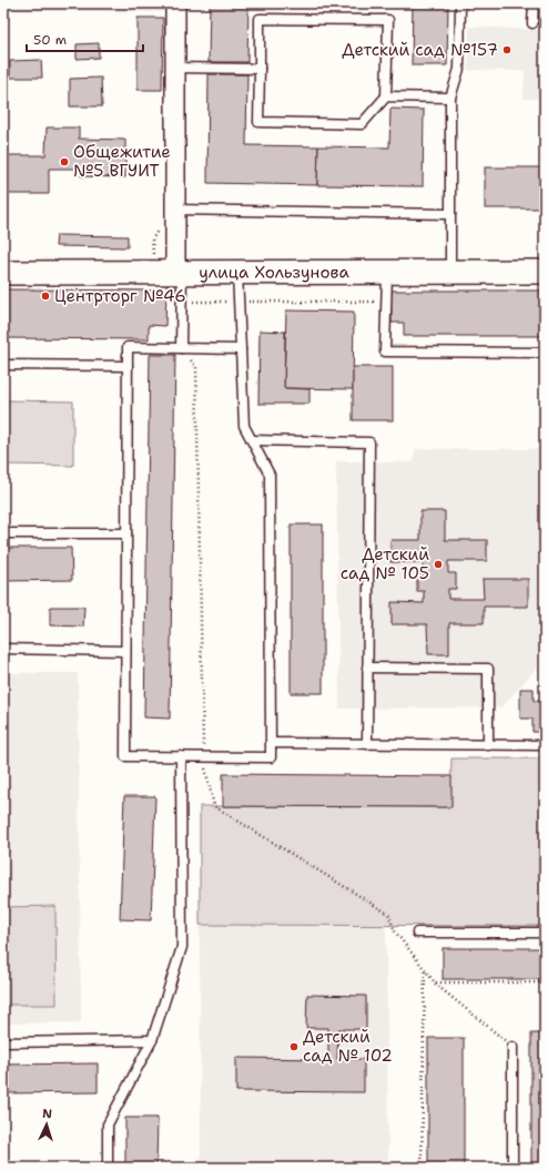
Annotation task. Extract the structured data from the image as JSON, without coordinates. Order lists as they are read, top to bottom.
{
  "streets": {
    "street": ["улица Хользунова"]
  },
  "places": [
    "Детский сад №157",
    "Общежитие №5 ВГУИТ",
    "Центрторг №46",
    "Детский сад № 105",
    "Детский сад № 102"
  ],
  "scale_bar": "50 m",
  "north": "top"
}
